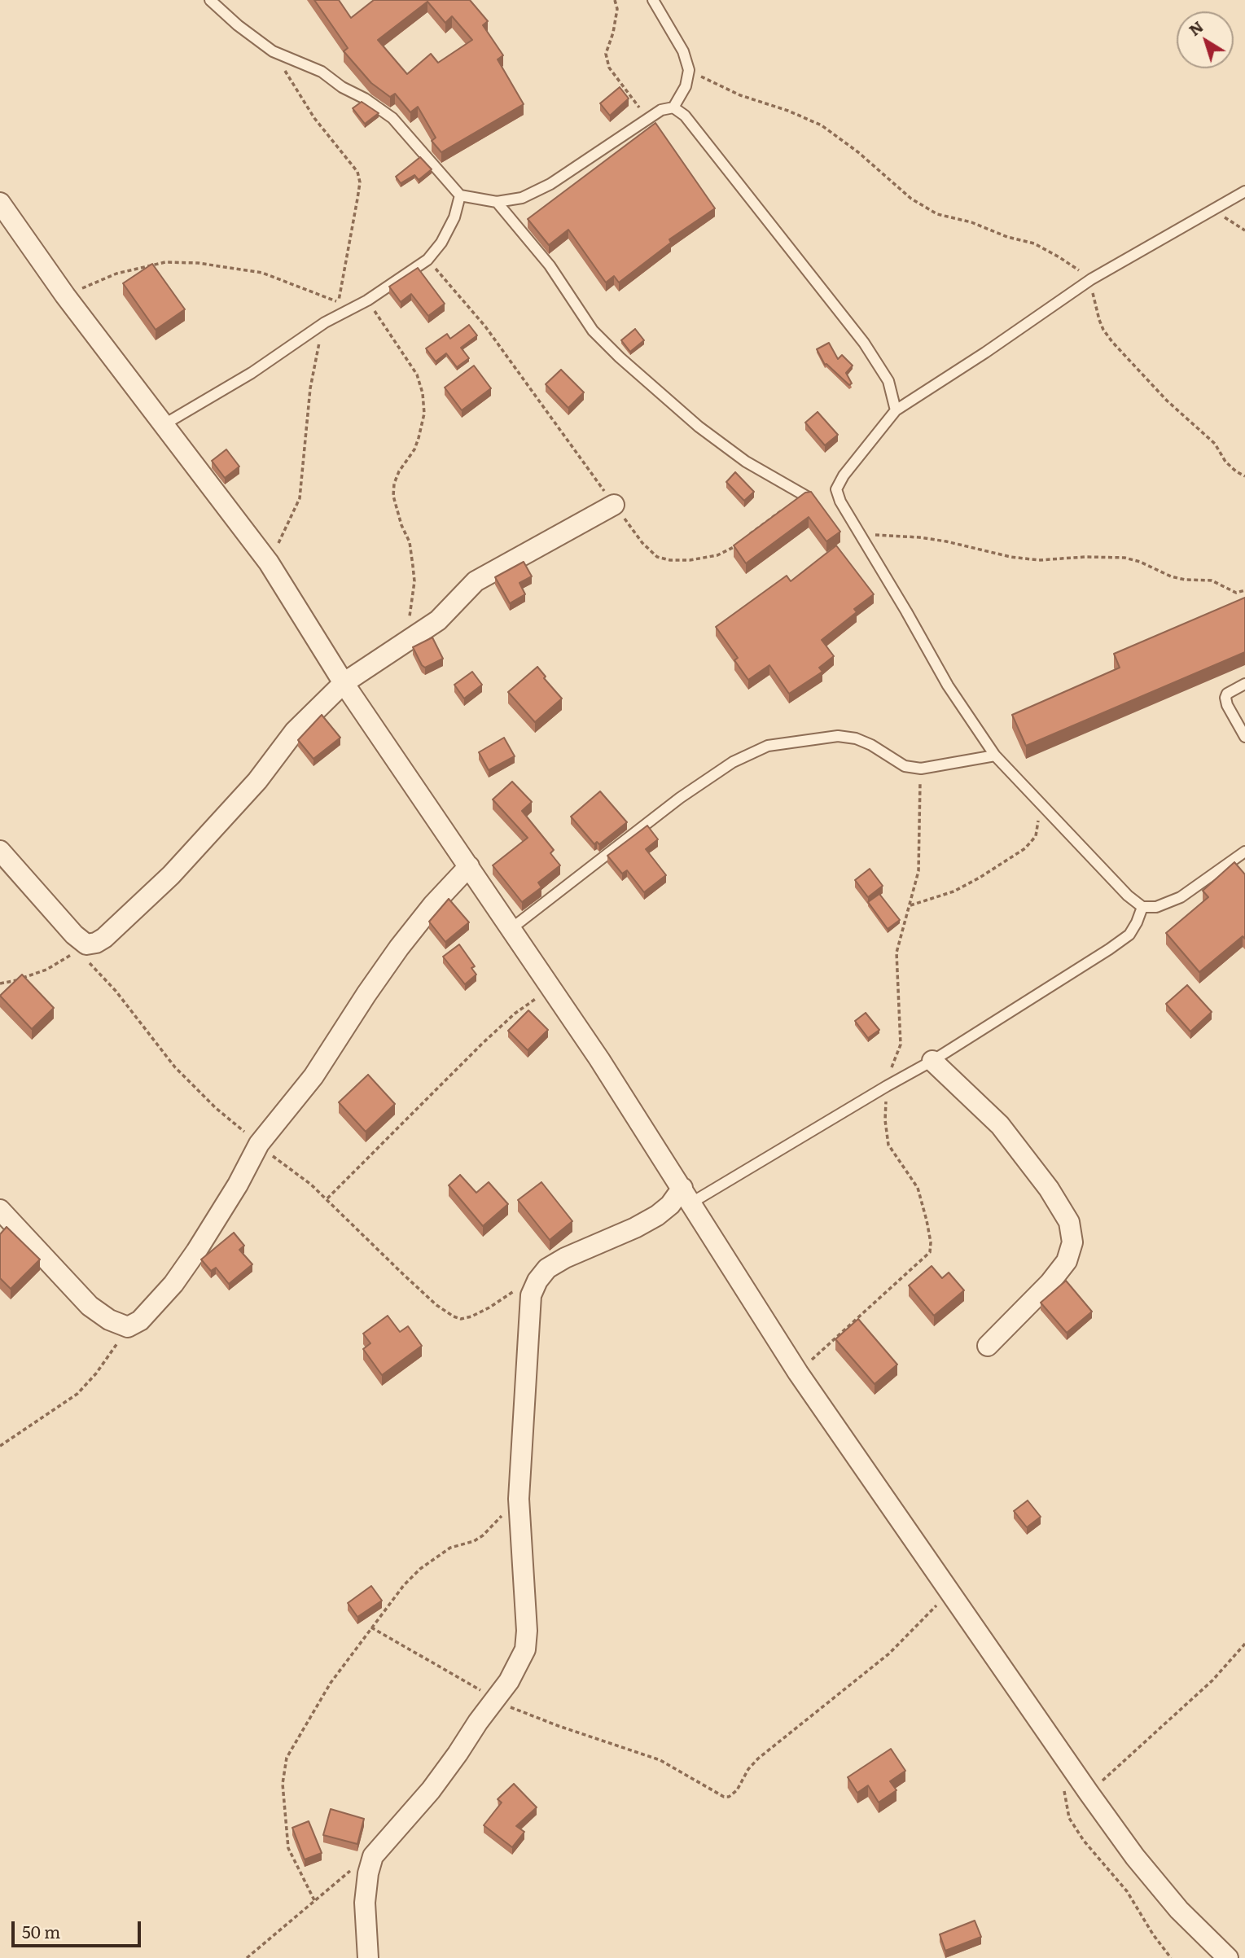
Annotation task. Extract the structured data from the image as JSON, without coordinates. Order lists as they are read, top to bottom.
{
  "scale_bar": "50 m",
  "north": "top left"
}
